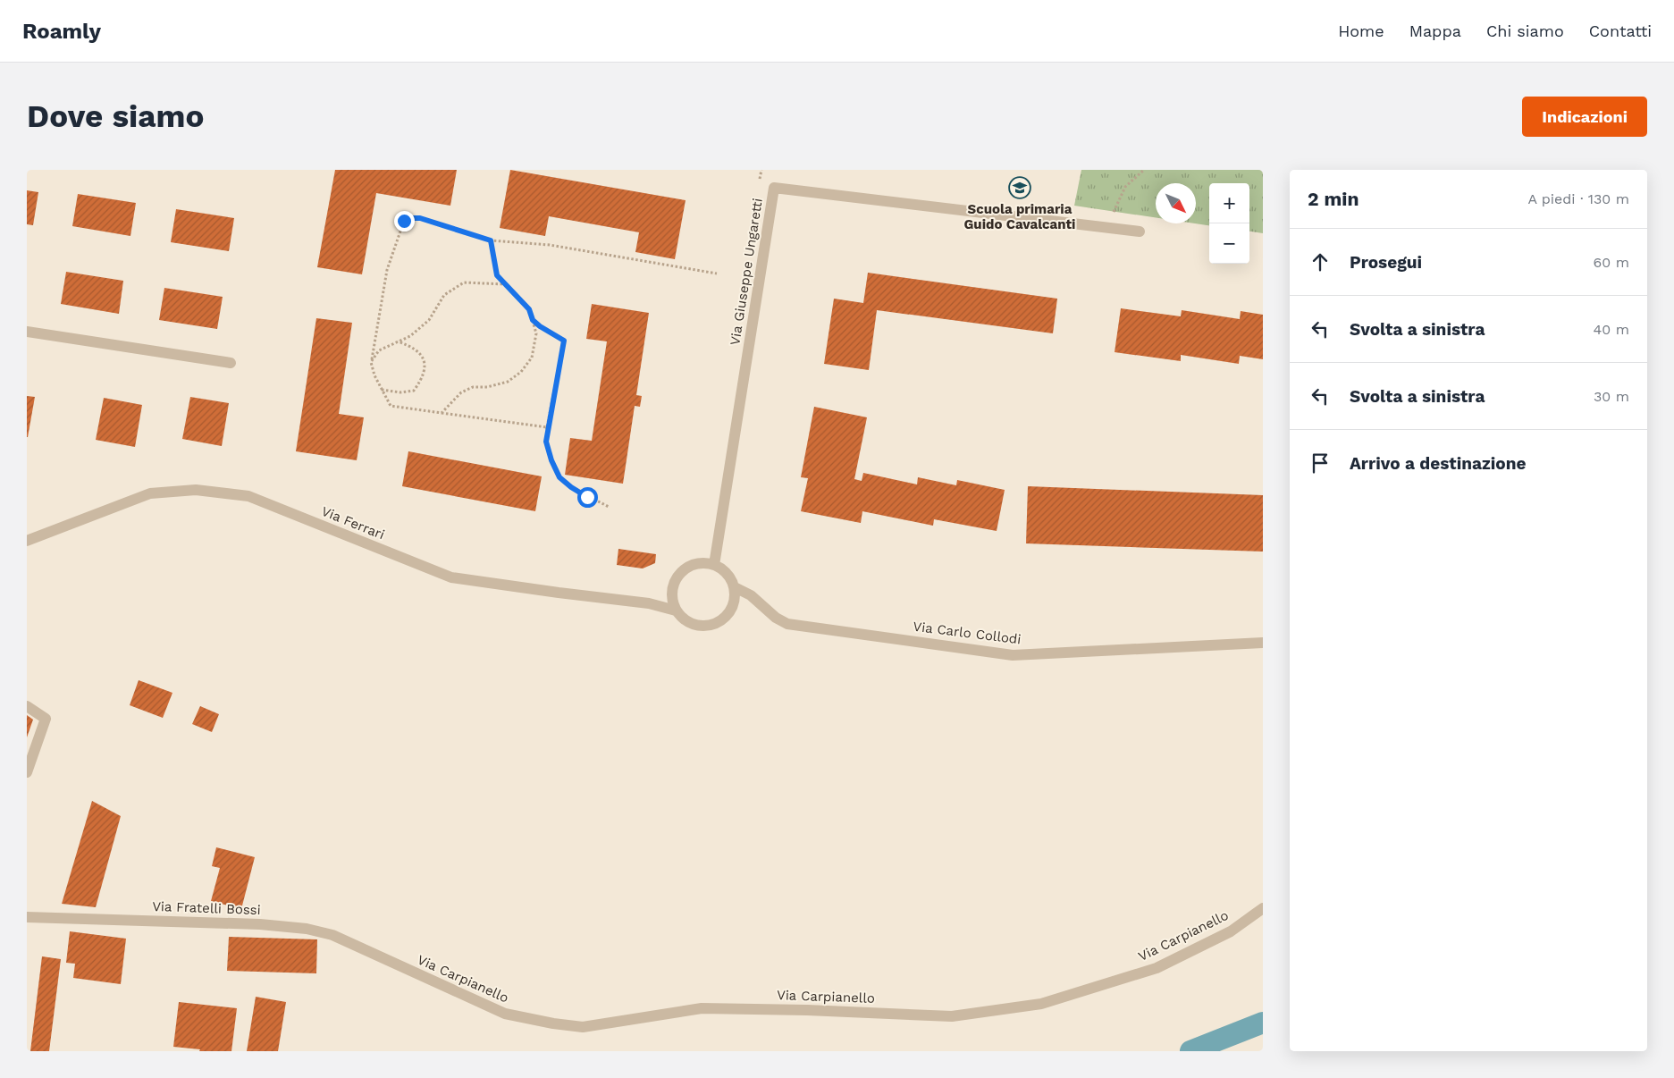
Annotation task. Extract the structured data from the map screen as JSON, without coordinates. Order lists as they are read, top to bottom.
{
  "streets": {
    "street": [
      "Via Giuseppe Ungaretti",
      "Via Ferrari",
      "Via Carlo Collodi",
      "Via Fratelli Bossi",
      "Via Carpianello"
    ]
  },
  "crossings": [
    ["Via Giuseppe Ungaretti", "Via Ferrari"],
    ["Via Giuseppe Ungaretti", "Via Carlo Collodi"],
    ["Via Ferrari", "Via Carlo Collodi"],
    ["Via Fratelli Bossi", "Via Carpianello"]
  ],
  "places": {
    "school or university": ["Scuola primaria Guido Cavalcanti"]
  },
  "north": "bottom right",
  "page": {
    "header": "Roamly",
    "nav": [
      "Home",
      "Mappa",
      "Chi siamo",
      "Contatti"
    ],
    "buttons": "Indicazioni",
    "title": "Dove siamo",
    "heading": ["2 min", "A piedi · 130 m"],
    "map_buttons": ["+", "−"],
    "list": [
      ["Prosegui", "60 m"],
      ["Svolta a sinistra", "40 m"],
      ["Svolta a sinistra", "30 m"],
      "Arrivo a destinazione"
    ]
  }
}
